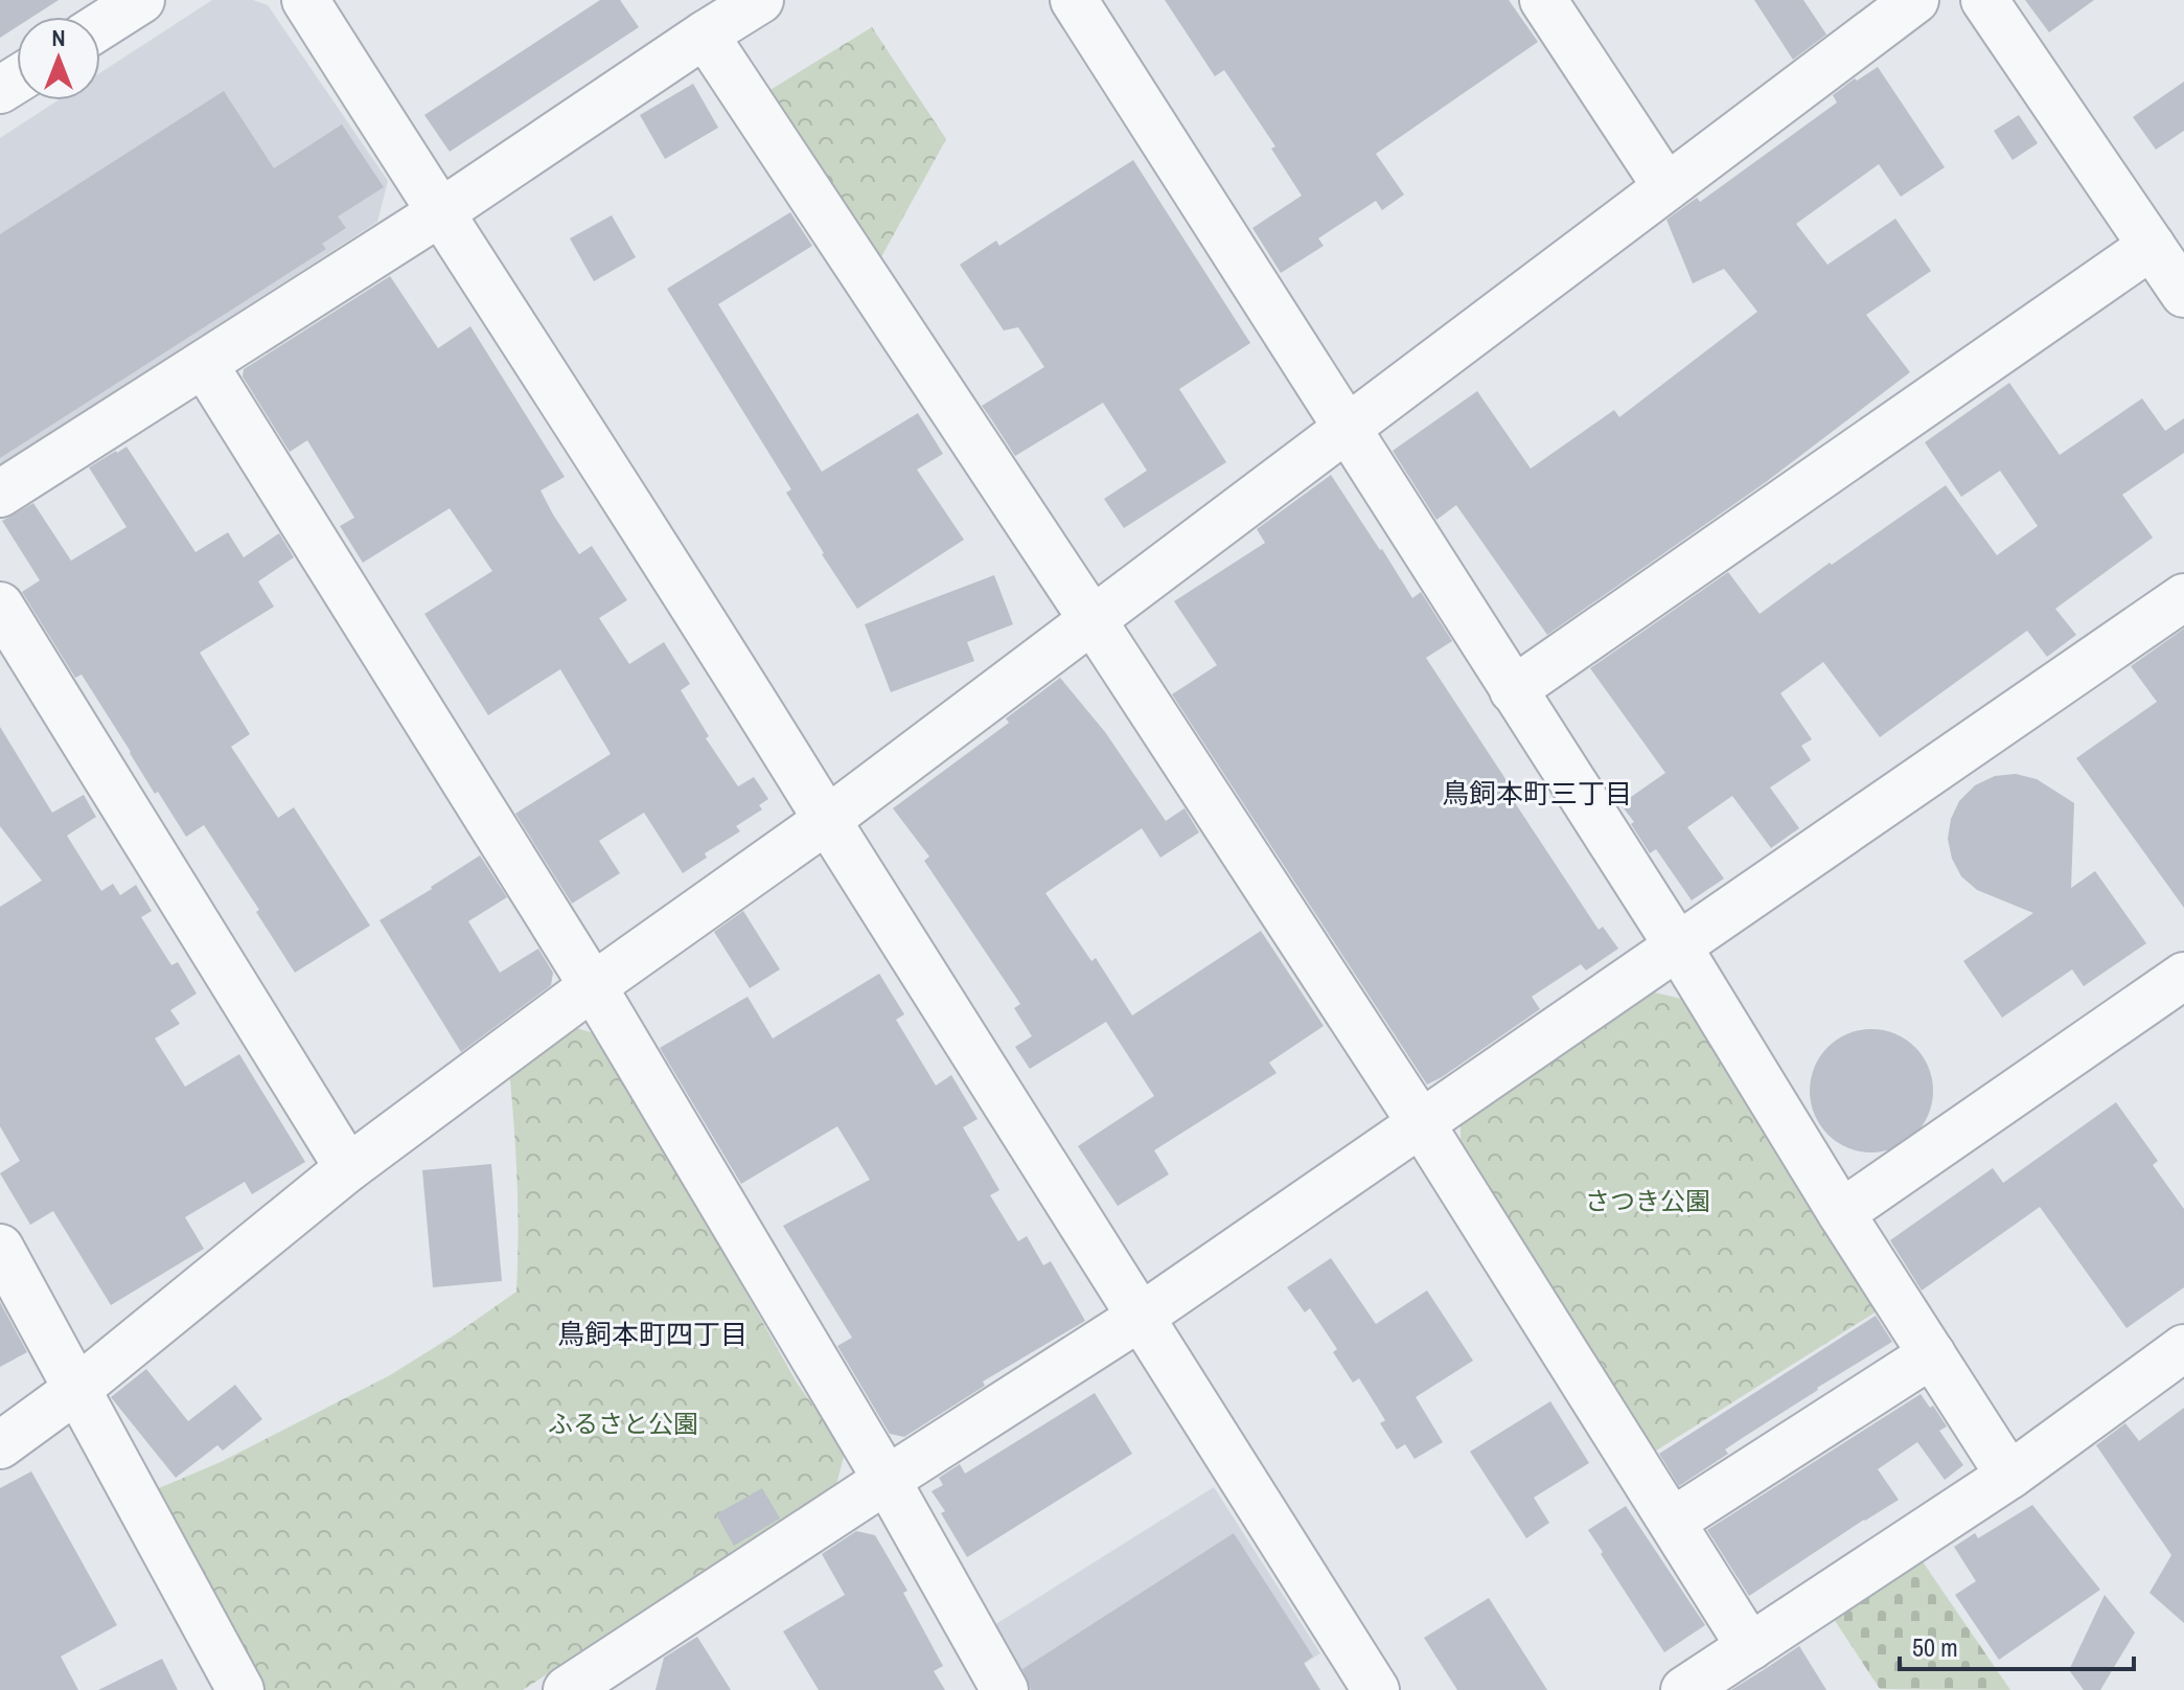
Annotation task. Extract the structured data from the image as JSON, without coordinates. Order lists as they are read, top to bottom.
{
  "districts": ["鳥飼本町三丁目", "鳥飼本町四丁目"],
  "parks": ["さつき公園", "ふるさと公園"],
  "scale_bar": "50 m",
  "north": "top"
}
